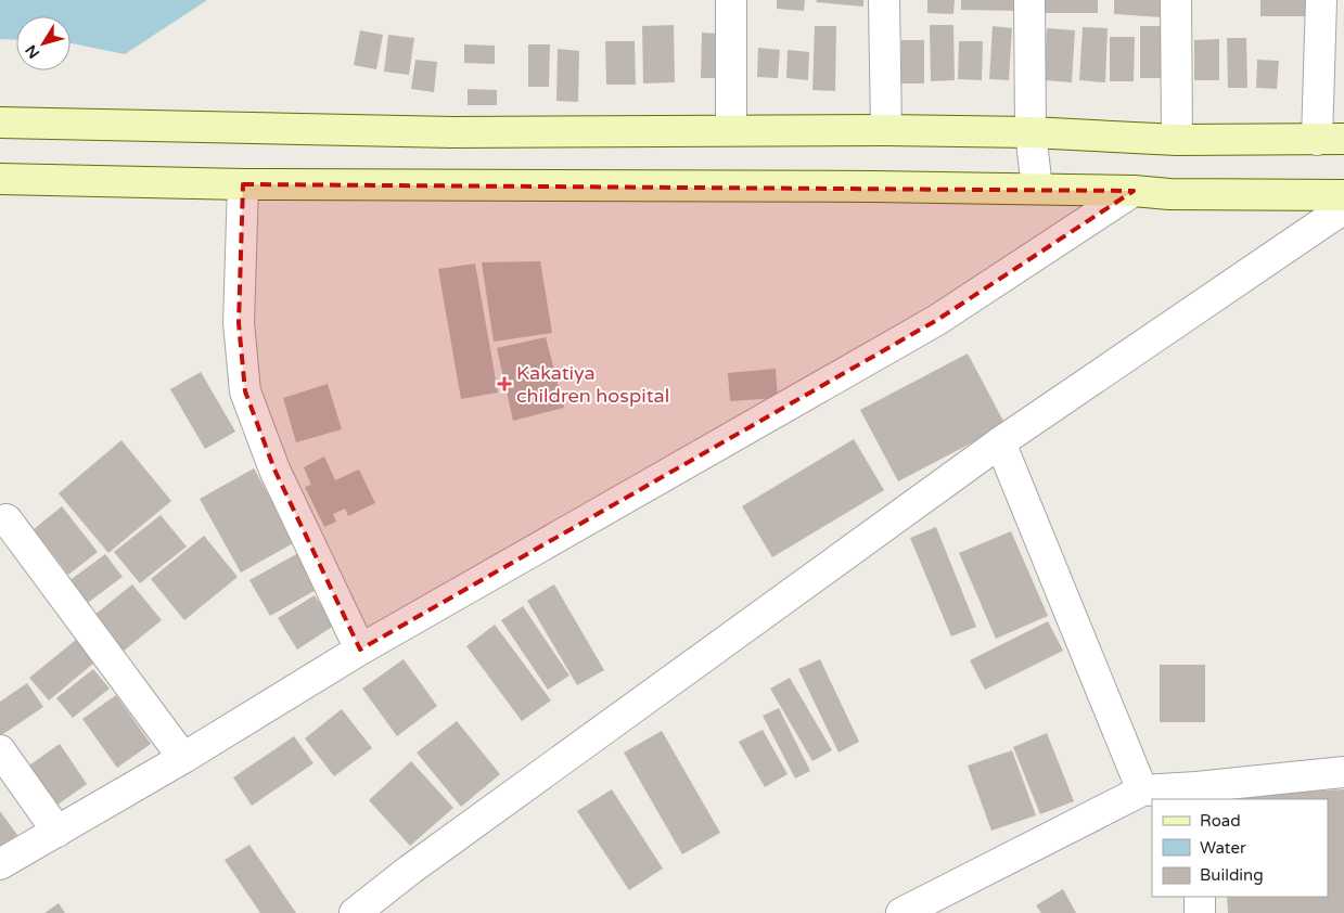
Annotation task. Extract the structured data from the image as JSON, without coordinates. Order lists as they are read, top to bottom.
{
  "places": {
    "health": ["Kakatiya children hospital"]
  },
  "legend": ["Road", "Water", "Building"],
  "north": "bottom left"
}
